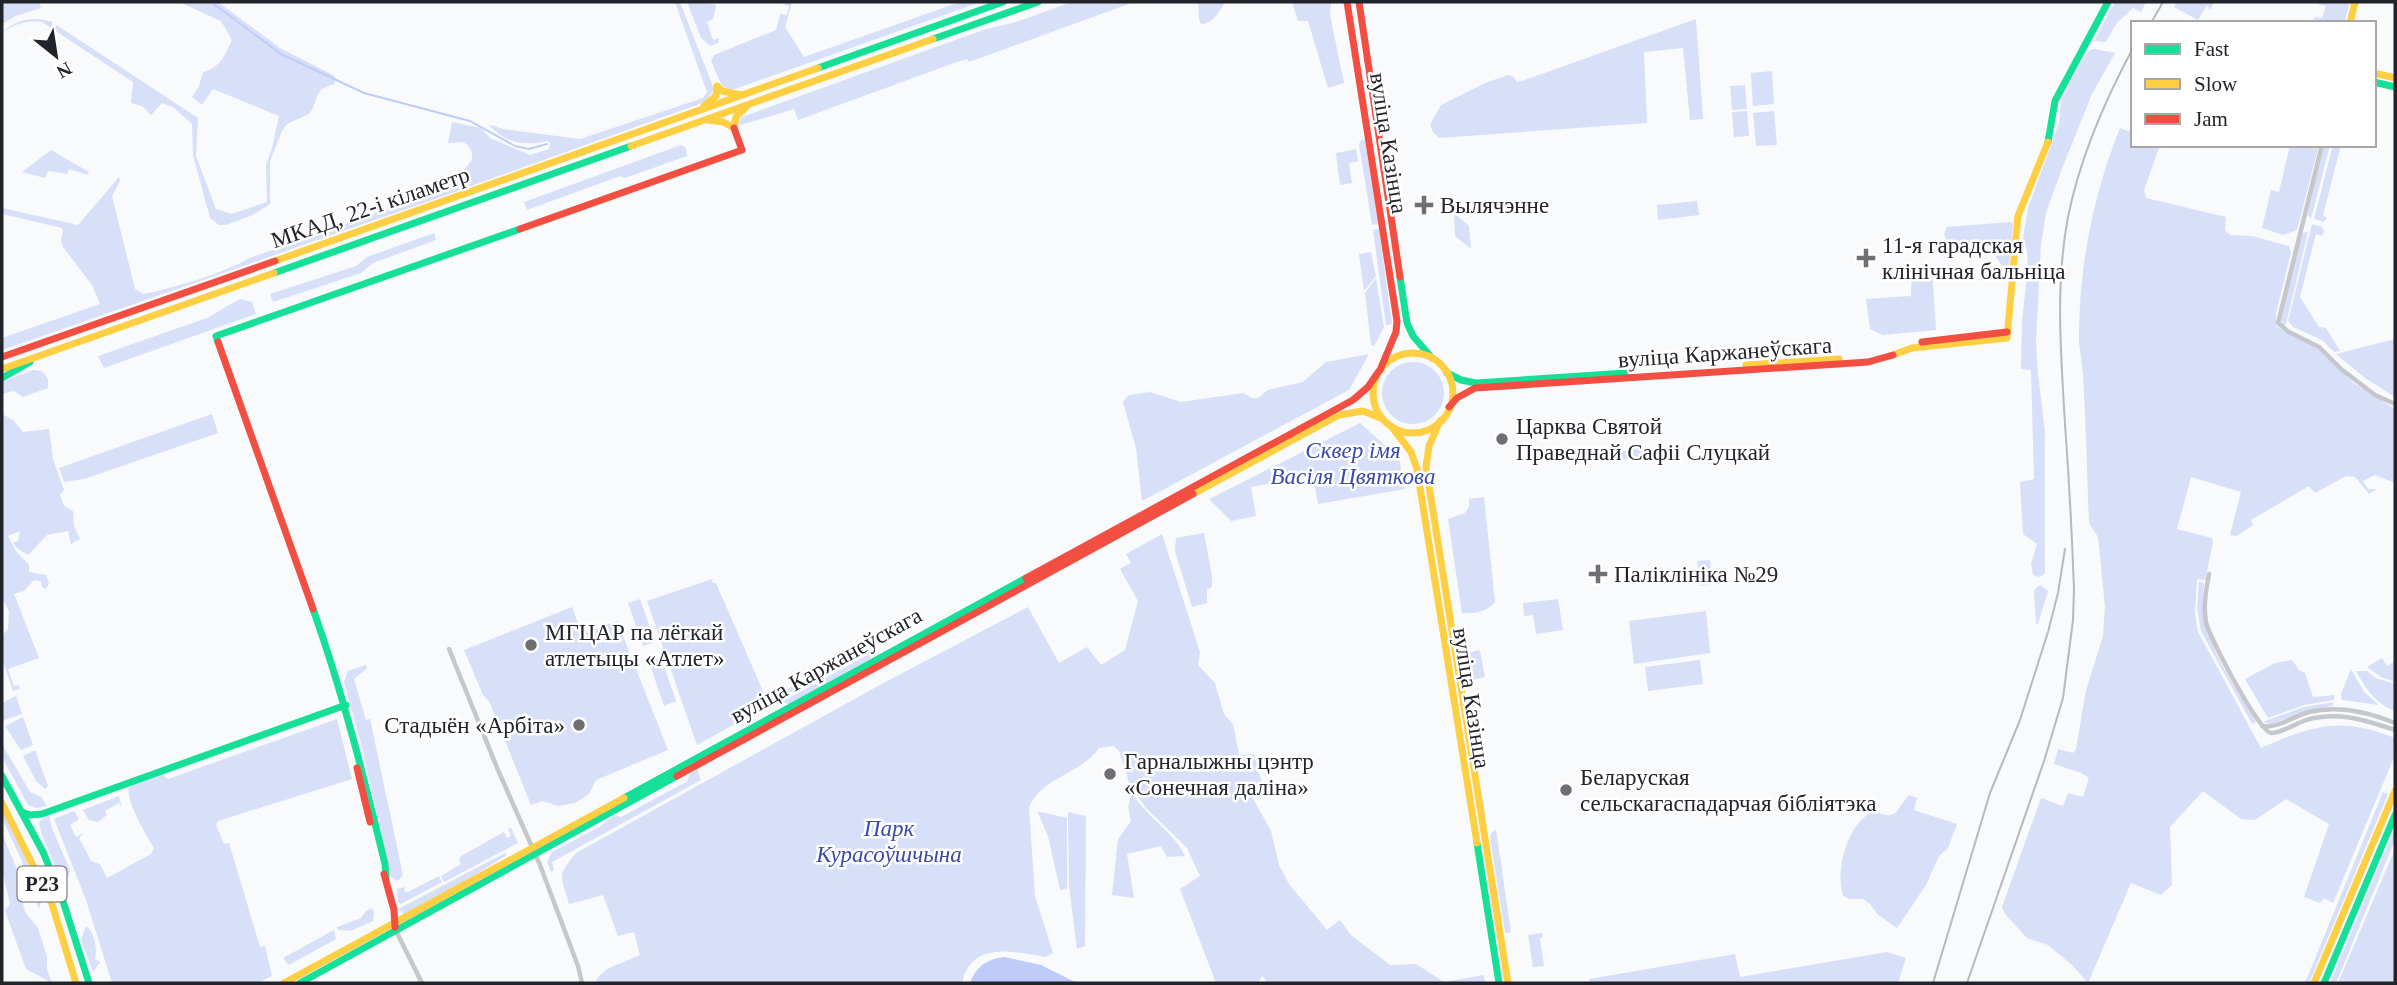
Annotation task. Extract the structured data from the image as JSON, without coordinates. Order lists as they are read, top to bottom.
{
  "streets": {
    "main road": [
      "вуліца Казінца",
      "МКАД, 22-і кіламетр",
      "вуліца Каржанеўскага",
      "Р23"
    ]
  },
  "crossings": [
    ["вуліца Казінца", "вуліца Каржанеўскага"]
  ],
  "parks": ["Сквер імя Васіля Цвяткова", "Парк Курасоўшчына"],
  "places": {
    "health": ["Вылячэнне", "11-я гарадская клінічная бальніца", "Паліклініка №29"],
    "other": [
      "Царква Святой Праведнай Сафіі Слуцкай",
      "МГЦАР па лёгкай атлетыцы «Атлет»",
      "Стадыён «Арбіта»",
      "Гарналыжны цэнтр «Сонечная даліна»",
      "Беларуская сельскагаспадарчая бібліятэка"
    ]
  },
  "legend": ["Fast", "Slow", "Jam"],
  "north": "bottom right"
}
